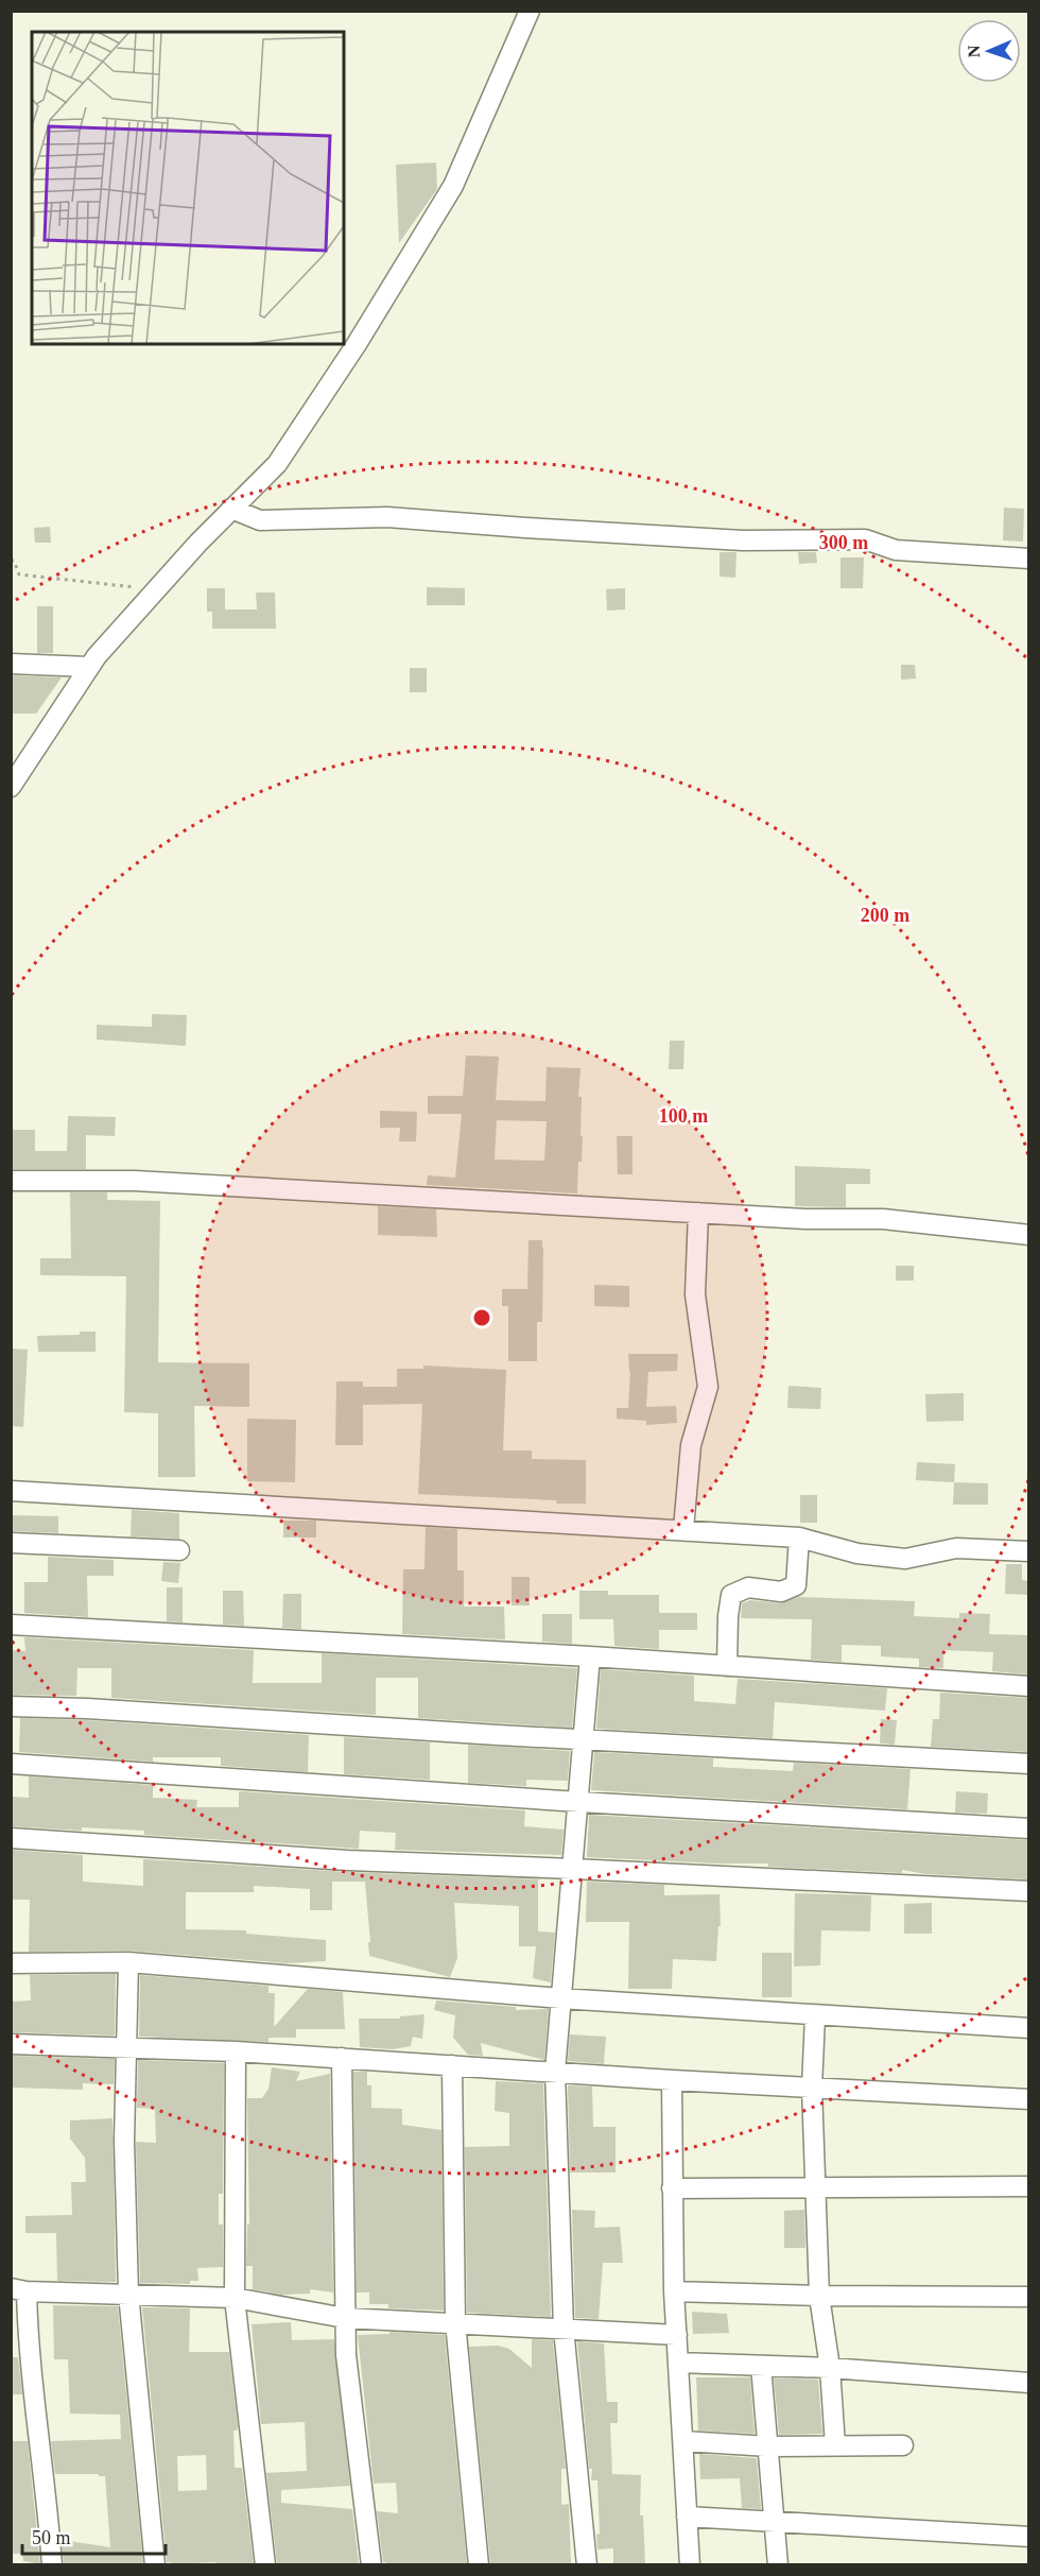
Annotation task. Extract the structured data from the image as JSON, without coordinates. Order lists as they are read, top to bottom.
{
  "scale_bar": "50 m",
  "north": "left",
  "rings": ["300 m", "200 m", "100 m"]
}
